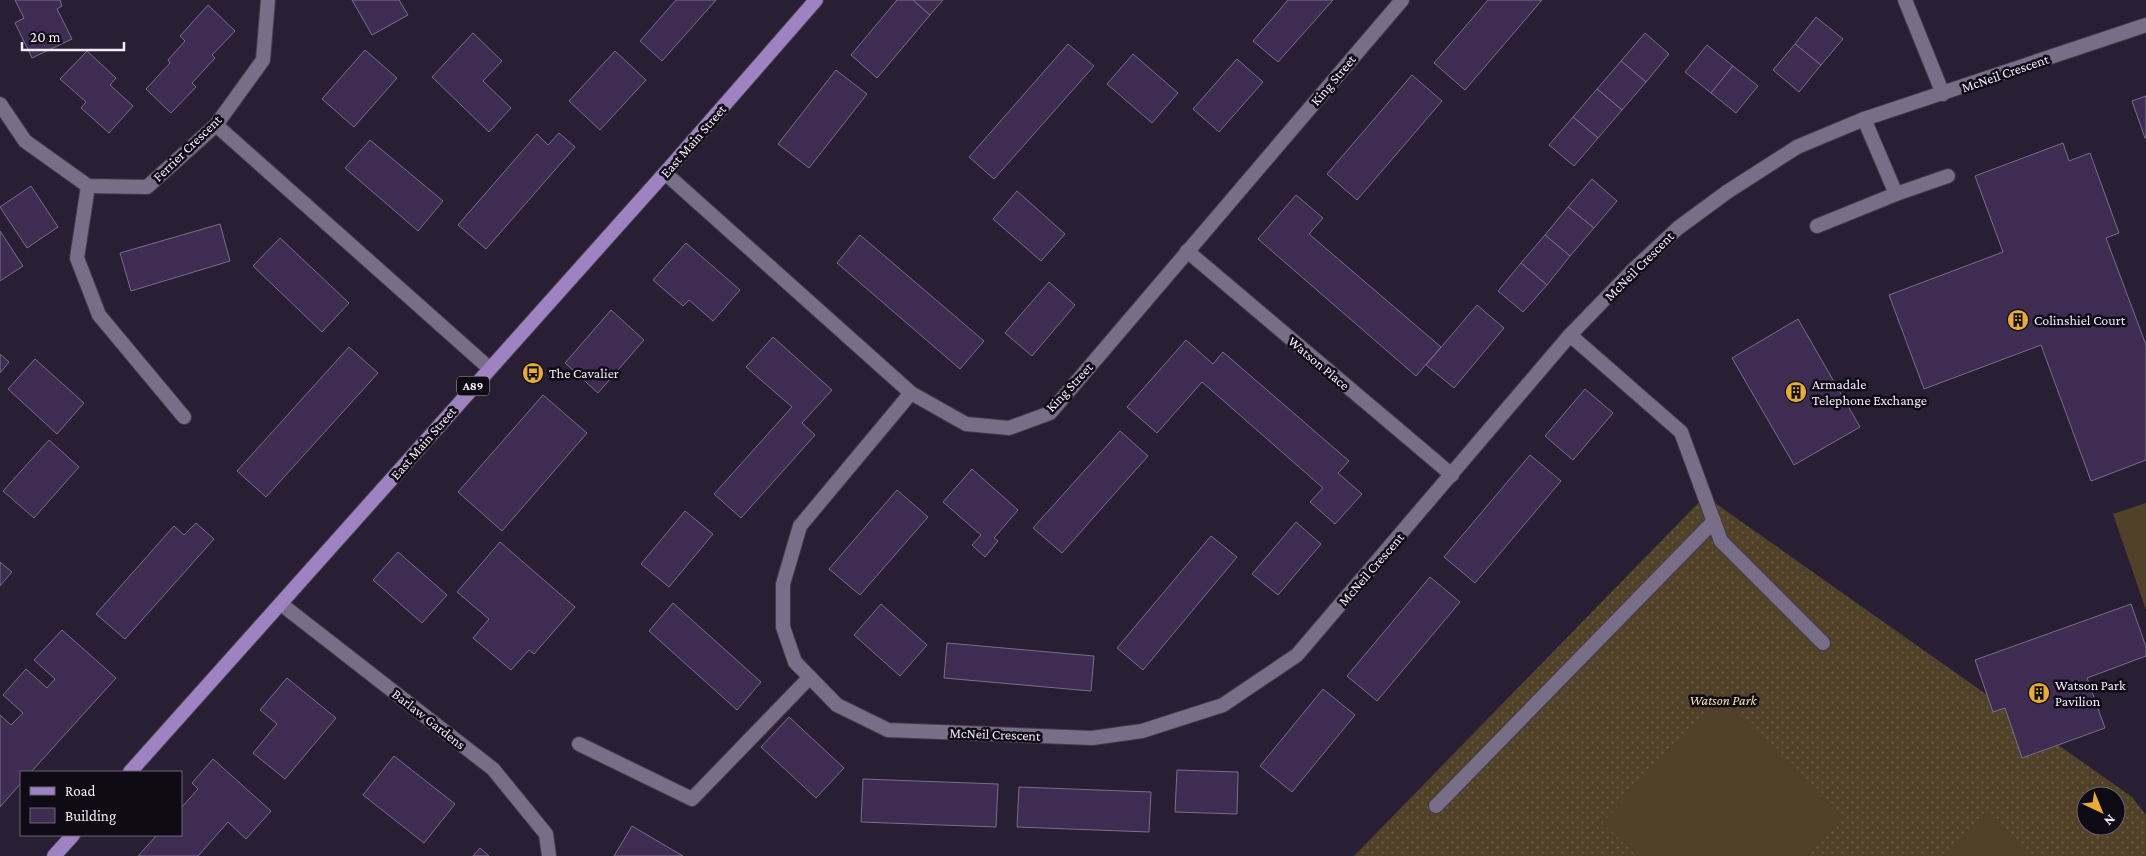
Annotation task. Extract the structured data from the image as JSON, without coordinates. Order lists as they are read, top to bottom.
{
  "streets": {
    "main road": ["East Main Street", "A89"],
    "street": [
      "McNeil Crescent",
      "King Street",
      "Ferrier Crescent",
      "Watson Place",
      "Barlaw Gardens"
    ]
  },
  "crossings": [
    ["McNeil Crescent", "King Street"],
    ["McNeil Crescent", "Watson Place"],
    ["King Street", "East Main Street"],
    ["King Street", "Watson Place"],
    ["East Main Street", "Barlaw Gardens"]
  ],
  "parks": ["Watson Park"],
  "places": {
    "building": ["Colinshiel Court", "Armadale Telephone Exchange", "Watson Park Pavilion"],
    "bus stop": ["The Cavalier"]
  },
  "legend": ["Road", "Building"],
  "scale_bar": "20 m",
  "north": "bottom right"
}
